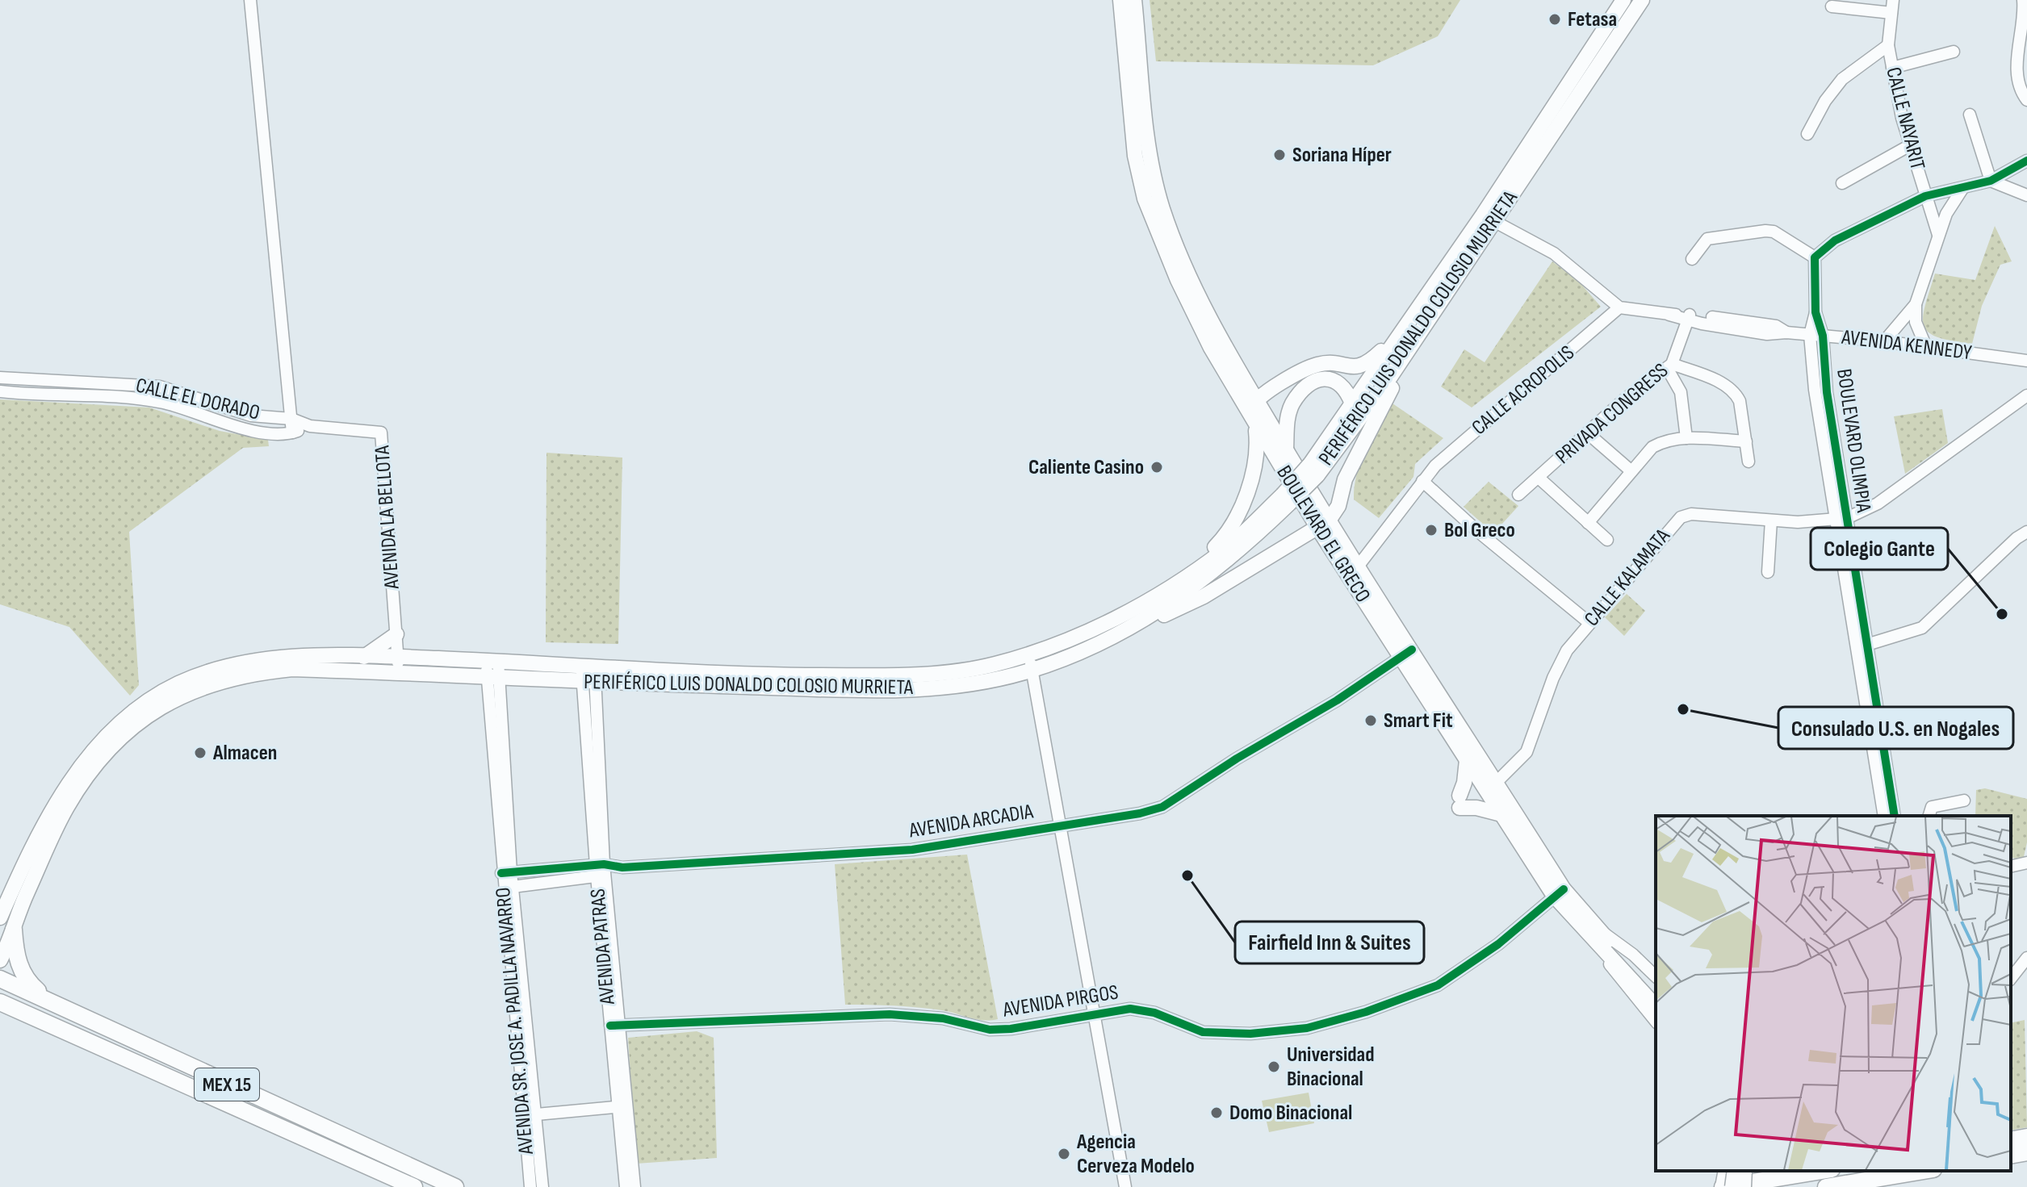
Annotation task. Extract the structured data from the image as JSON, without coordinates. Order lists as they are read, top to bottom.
{
  "streets": {
    "highway": ["MEX 15"],
    "main road": ["PERIFÉRICO LUIS DONALDO COLOSIO MURRIETA", "BOULEVARD EL GRECO"],
    "street": [
      "CALLE NAYARIT",
      "AVENIDA KENNEDY",
      "CALLE ACROPOLIS",
      "CALLE EL DORADO",
      "PRIVADA CONGRESS",
      "BOULEVARD OLIMPIA",
      "AVENIDA LA BELLOTA",
      "CALLE KALAMATA",
      "AVENIDA ARCADIA",
      "AVENIDA PATRAS",
      "AVENIDA PIRGOS",
      "AVENIDA SR. JOSE A. PADILLA NAVARRO"
    ]
  },
  "crossings": [
    ["PERIFÉRICO LUIS DONALDO COLOSIO MURRIETA", "AVENIDA LA BELLOTA"],
    ["PERIFÉRICO LUIS DONALDO COLOSIO MURRIETA", "AVENIDA PATRAS"],
    ["PERIFÉRICO LUIS DONALDO COLOSIO MURRIETA", "AVENIDA SR. JOSE A. PADILLA NAVARRO"],
    ["AVENIDA KENNEDY", "CALLE ACROPOLIS"],
    ["AVENIDA KENNEDY", "PRIVADA CONGRESS"],
    ["AVENIDA KENNEDY", "BOULEVARD OLIMPIA"],
    ["CALLE ACROPOLIS", "BOULEVARD EL GRECO"],
    ["CALLE EL DORADO", "AVENIDA LA BELLOTA"],
    ["BOULEVARD OLIMPIA", "CALLE KALAMATA"],
    ["BOULEVARD EL GRECO", "CALLE KALAMATA"],
    ["BOULEVARD EL GRECO", "AVENIDA ARCADIA"],
    ["BOULEVARD EL GRECO", "AVENIDA PIRGOS"],
    ["AVENIDA ARCADIA", "AVENIDA PATRAS"],
    ["AVENIDA ARCADIA", "AVENIDA SR. JOSE A. PADILLA NAVARRO"],
    ["AVENIDA PATRAS", "AVENIDA PIRGOS"]
  ],
  "places": [
    "Fetasa",
    "Soriana Híper",
    "Caliente Casino",
    "Bol Greco",
    "Colegio Gante",
    "Consulado U.S. en Nogales",
    "Smart Fit",
    "Almacen",
    "Fairfield Inn & Suites",
    "Universidad Binacional",
    "Domo Binacional",
    "Agencia Cerveza Modelo"
  ]
}
